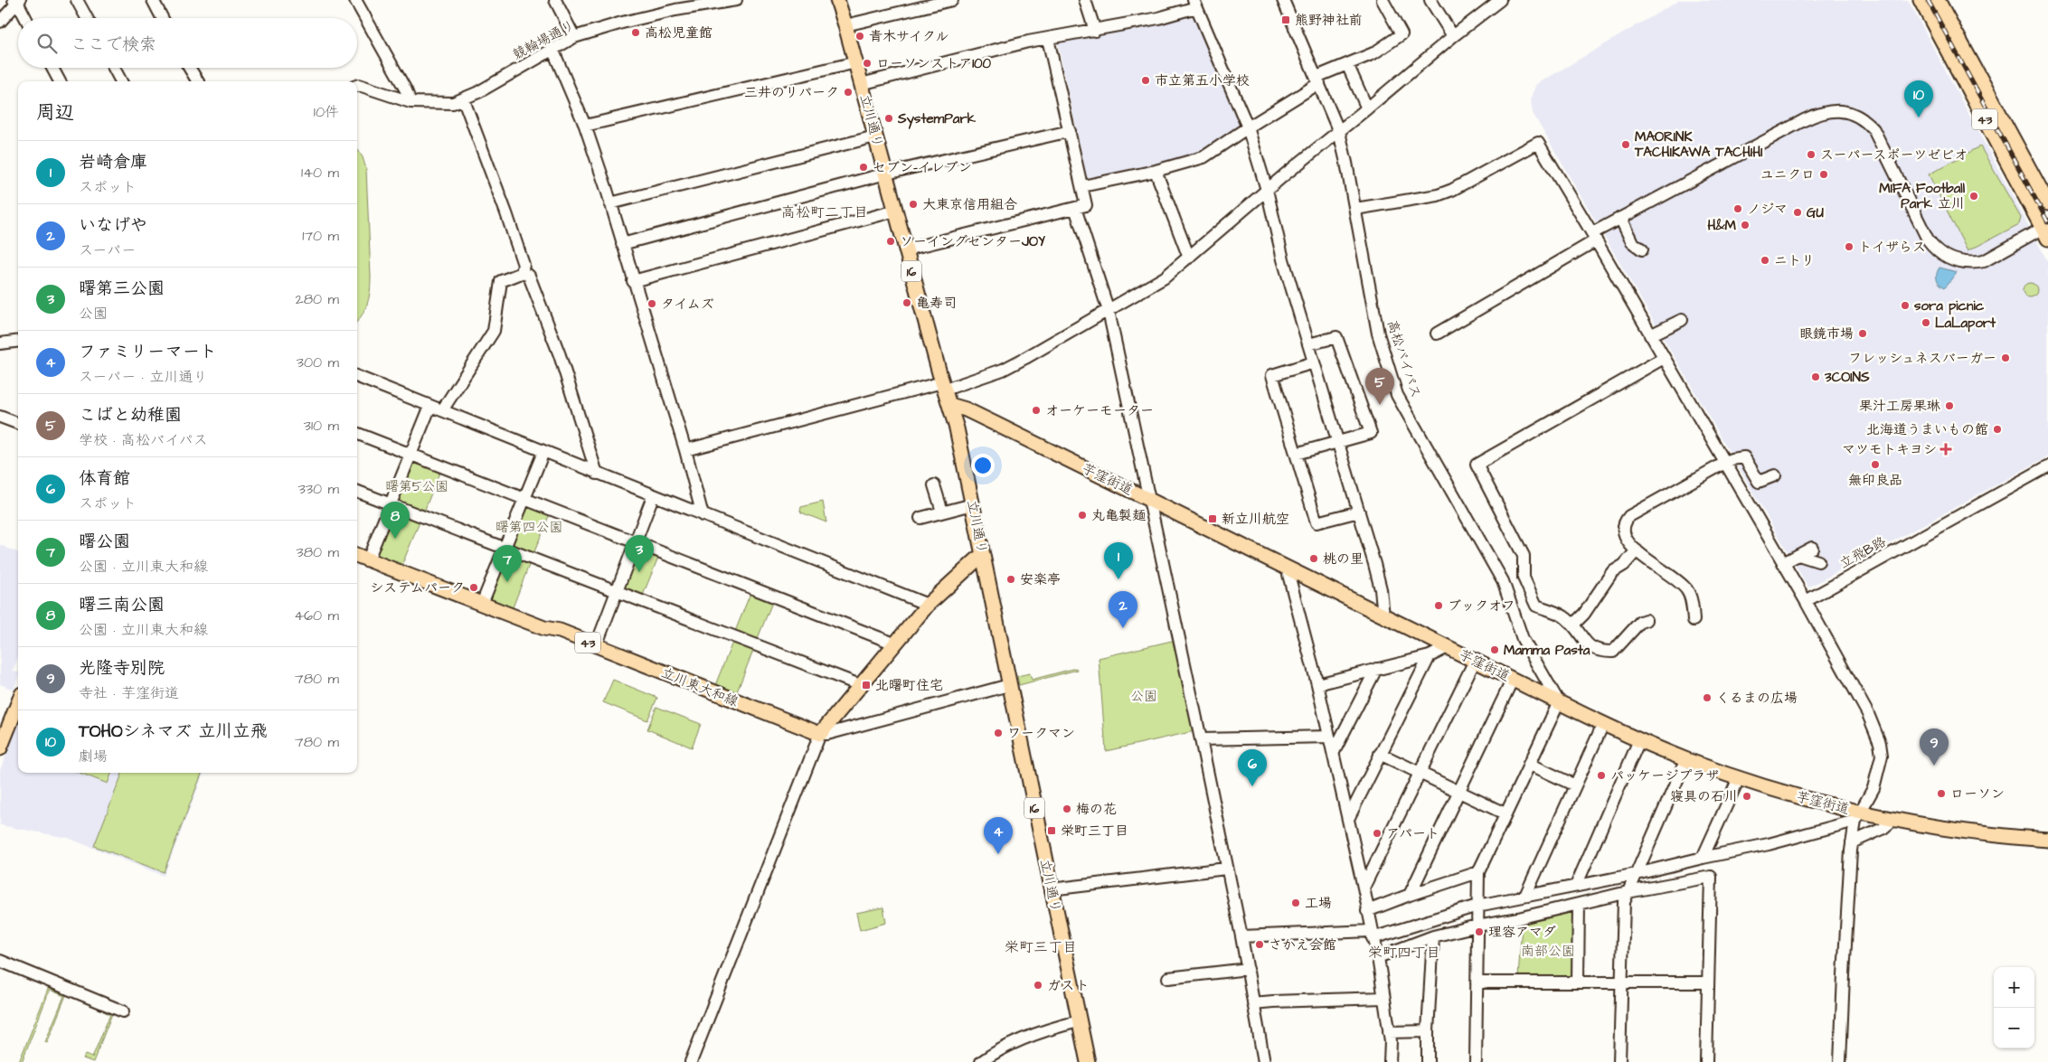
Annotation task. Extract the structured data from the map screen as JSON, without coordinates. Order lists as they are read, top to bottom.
{
  "streets": {
    "main road": [
      "43",
      "立川通り",
      "16",
      "芋窪街道",
      "立川東大和線"
    ],
    "street": ["競輪場通り", "高松バイパス", "立飛B路"]
  },
  "crossings": [
    ["立川通り", "芋窪街道"],
    ["高松バイパス", "芋窪街道"]
  ],
  "districts": ["高松町二丁目", "栄町三丁目", "栄町四丁目"],
  "parks": [
    "曙第5公園",
    "曙第四公園",
    "公園",
    "南部公園"
  ],
  "places": {
    "transit": [
      "熊野神社前",
      "新立川航空",
      "北曙町住宅",
      "栄町三丁目"
    ],
    "other": [
      "高松児童館",
      "青木サイクル",
      "ローソンストア100",
      "市立第五小学校",
      "三井のリパーク",
      "SystemPark",
      "MAORINK TACHIKAWA TACHIHI",
      "スーパースポーツゼビオ",
      "セブン-イレブン",
      "ユニクロ",
      "MIFA Football Park 立川",
      "大東京信用組合",
      "ノジマ",
      "GU",
      "H&M",
      "ソーイングセンターJOY",
      "トイザらス",
      "ニトリ",
      "亀寿司",
      "タイムズ",
      "sora picnic",
      "LaLaport",
      "眼鏡市場",
      "フレッシュネスバーガー",
      "3COINS",
      "果汁工房果琳",
      "オーケーモーター",
      "北海道うまいもの館",
      "無印良品",
      "丸亀製麺",
      "桃の里",
      "安楽亭",
      "システムパーク",
      "ブックオフ",
      "Mamma Pasta",
      "くるまの広場",
      "ワークマン",
      "パッケージプラザ",
      "ローソン",
      "寝具の石川",
      "梅の花",
      "アパート",
      "工場",
      "理容アマダ",
      "さかえ会館",
      "ガスト"
    ],
    "health": ["マツモトキヨシ"]
  },
  "page": {
    "search": "ここで検索",
    "pins": [
      "10",
      "5",
      "8",
      "3",
      "1",
      "7",
      "2",
      "9",
      "6",
      "4"
    ],
    "heading": ["周辺", "10件"],
    "list": [
      {
        "mark": "1",
        "name": "岩崎倉庫",
        "note": "スポット",
        "value": "140 m"
      },
      {
        "mark": "2",
        "name": "いなげや",
        "note": "スーパー",
        "value": "170 m"
      },
      {
        "mark": "3",
        "name": "曙第三公園",
        "note": "公園",
        "value": "280 m"
      },
      {
        "mark": "4",
        "name": "ファミリーマート",
        "note": "スーパー · 立川通り",
        "value": "300 m"
      },
      {
        "mark": "5",
        "name": "こばと幼稚園",
        "note": "学校 · 高松バイパス",
        "value": "310 m"
      },
      {
        "mark": "6",
        "name": "体育館",
        "note": "スポット",
        "value": "330 m"
      },
      {
        "mark": "7",
        "name": "曙公園",
        "note": "公園 · 立川東大和線",
        "value": "380 m"
      },
      {
        "mark": "8",
        "name": "曙三南公園",
        "note": "公園 · 立川東大和線",
        "value": "460 m"
      },
      {
        "mark": "9",
        "name": "光隆寺別院",
        "note": "寺社 · 芋窪街道",
        "value": "780 m"
      },
      {
        "mark": "10",
        "name": "TOHOシネマズ 立川立飛",
        "note": "劇場",
        "value": "780 m"
      }
    ],
    "map_buttons": ["+", "−"]
  }
}
